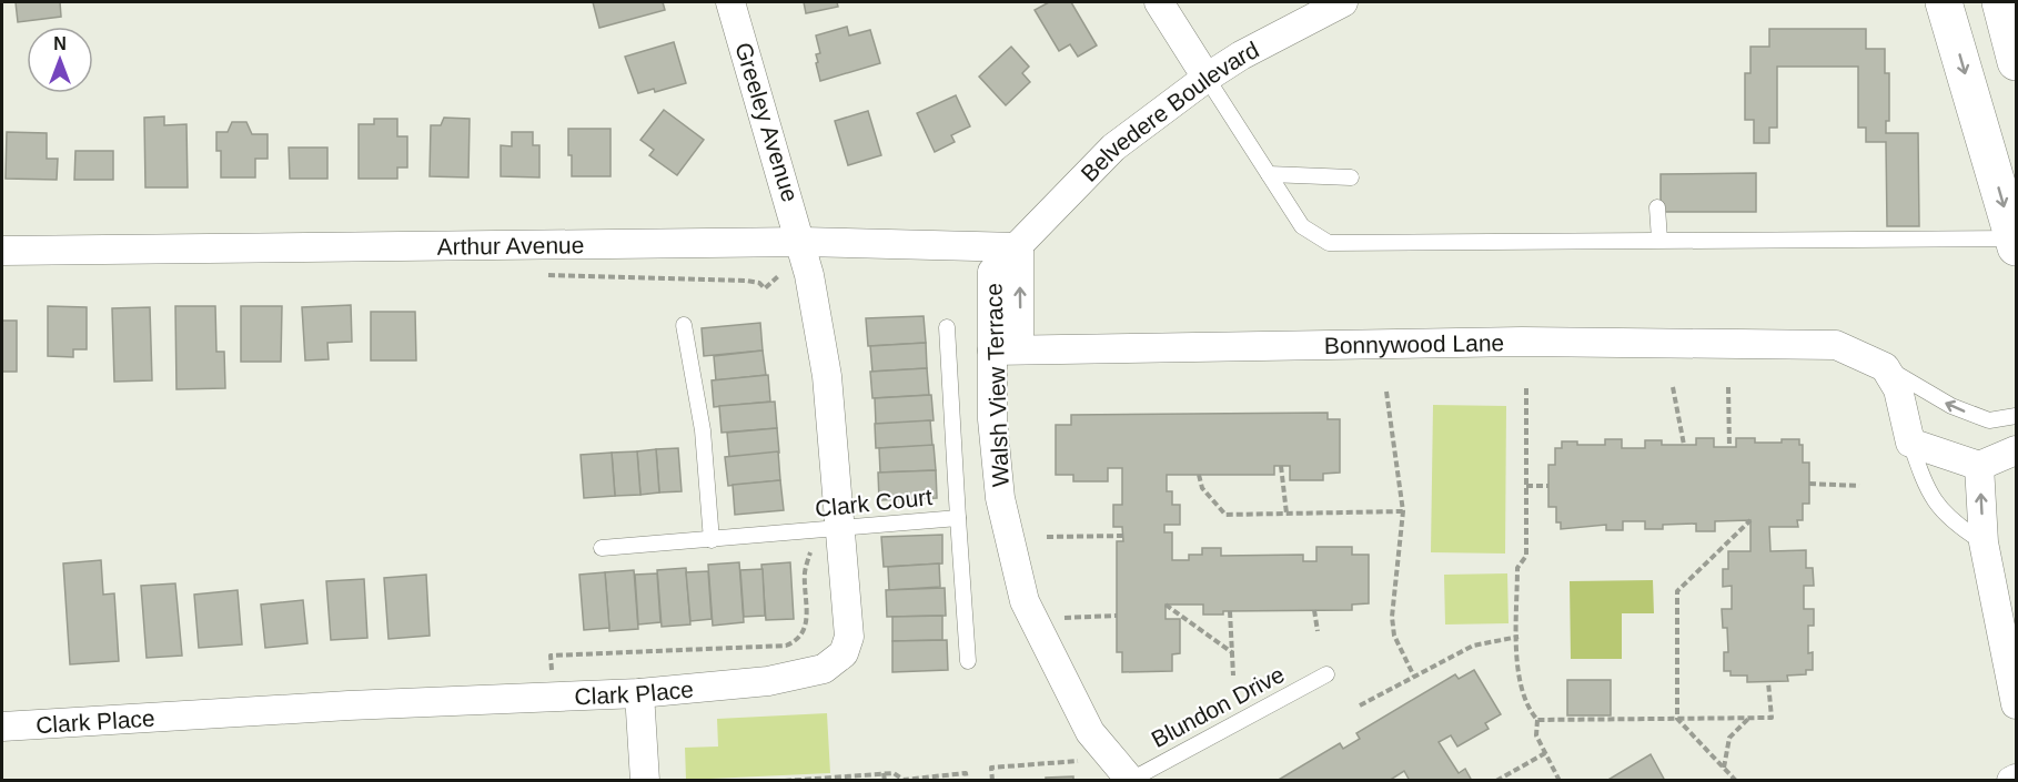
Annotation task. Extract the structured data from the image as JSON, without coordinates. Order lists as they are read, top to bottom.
{
  "streets": {
    "street": [
      "Belvedere Boulevard",
      "Greeley Avenue",
      "Arthur Avenue",
      "Bonnywood Lane",
      "Walsh View Terrace",
      "Clark Place"
    ],
    "lane": ["Clark Court", "Blundon Drive"]
  },
  "crossings": [
    ["Belvedere Boulevard", "Arthur Avenue"],
    ["Belvedere Boulevard", "Walsh View Terrace"],
    ["Greeley Avenue", "Arthur Avenue"],
    ["Greeley Avenue", "Clark Place"],
    ["Arthur Avenue", "Walsh View Terrace"],
    ["Arthur Avenue", "Clark Place"],
    ["Bonnywood Lane", "Walsh View Terrace"],
    ["Walsh View Terrace", "Blundon Drive"],
    ["Clark Court", "Clark Place"]
  ],
  "north": "top"
}
